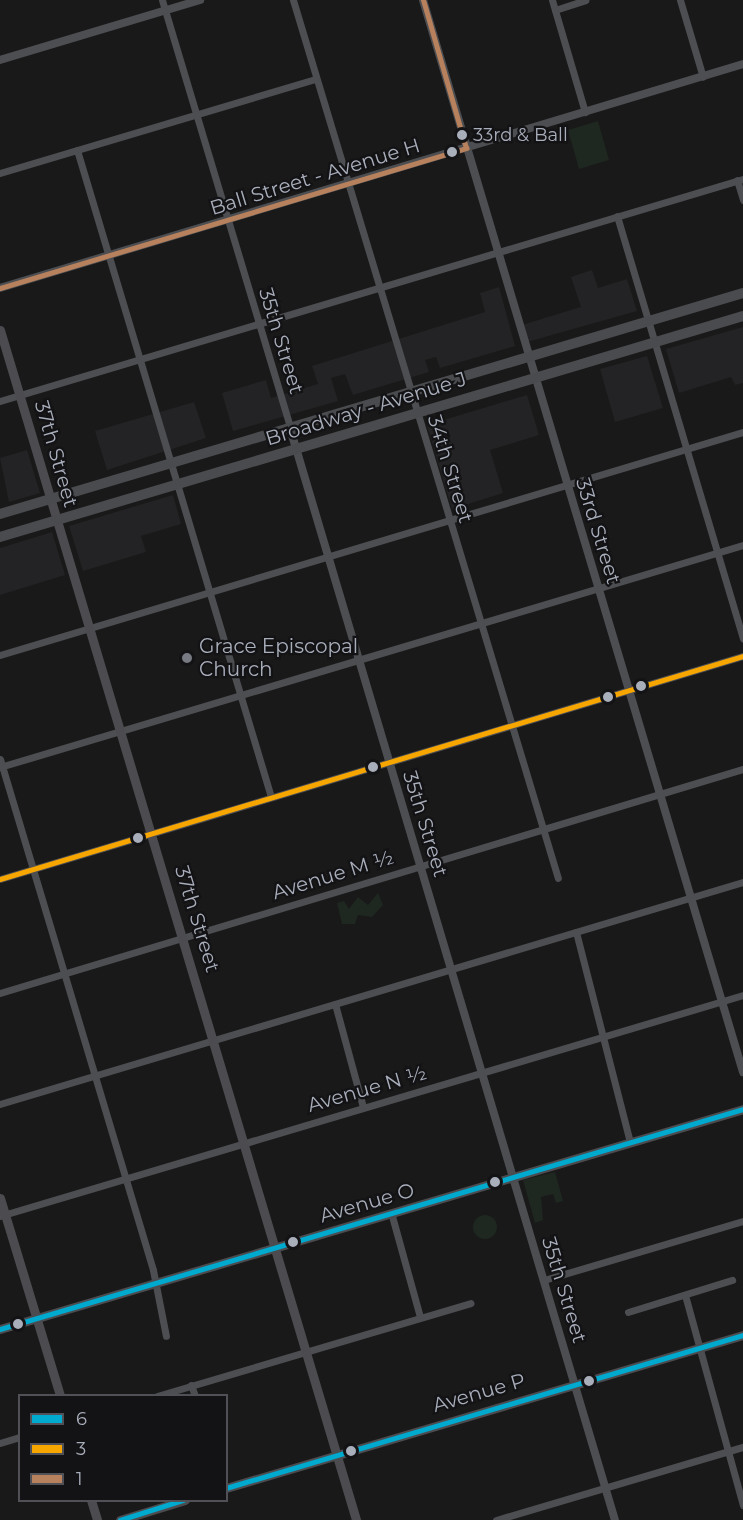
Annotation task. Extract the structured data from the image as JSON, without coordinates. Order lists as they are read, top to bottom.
{
  "streets": {
    "main road": [
      "Broadway - Avenue J",
      "37th Street",
      "Avenue O",
      "Avenue P"
    ],
    "street": [
      "Ball Street - Avenue H",
      "35th Street",
      "34th Street",
      "33rd Street",
      "Avenue M ½",
      "Avenue N ½"
    ]
  },
  "crossings": [
    ["Ball Street - Avenue H", "35th Street"],
    ["Ball Street - Avenue H", "34th Street"],
    ["Ball Street - Avenue H", "33rd Street"],
    ["35th Street", "Broadway - Avenue J"],
    ["35th Street", "Avenue M ½"],
    ["35th Street", "Avenue N ½"],
    ["35th Street", "Avenue O"],
    ["35th Street", "Avenue P"],
    ["Broadway - Avenue J", "37th Street"],
    ["Broadway - Avenue J", "34th Street"],
    ["Broadway - Avenue J", "33rd Street"],
    ["37th Street", "Avenue M ½"],
    ["37th Street", "Avenue N ½"],
    ["37th Street", "Avenue O"],
    ["37th Street", "Avenue P"],
    ["34th Street", "Avenue M ½"],
    ["33rd Street", "Avenue M ½"],
    ["33rd Street", "Avenue N ½"]
  ],
  "places": ["33rd & Ball", "Grace Episcopal Church"],
  "lines": ["transit line 1", "transit line 3", "transit line 6"],
  "legend": ["6", "3", "1"]
}
